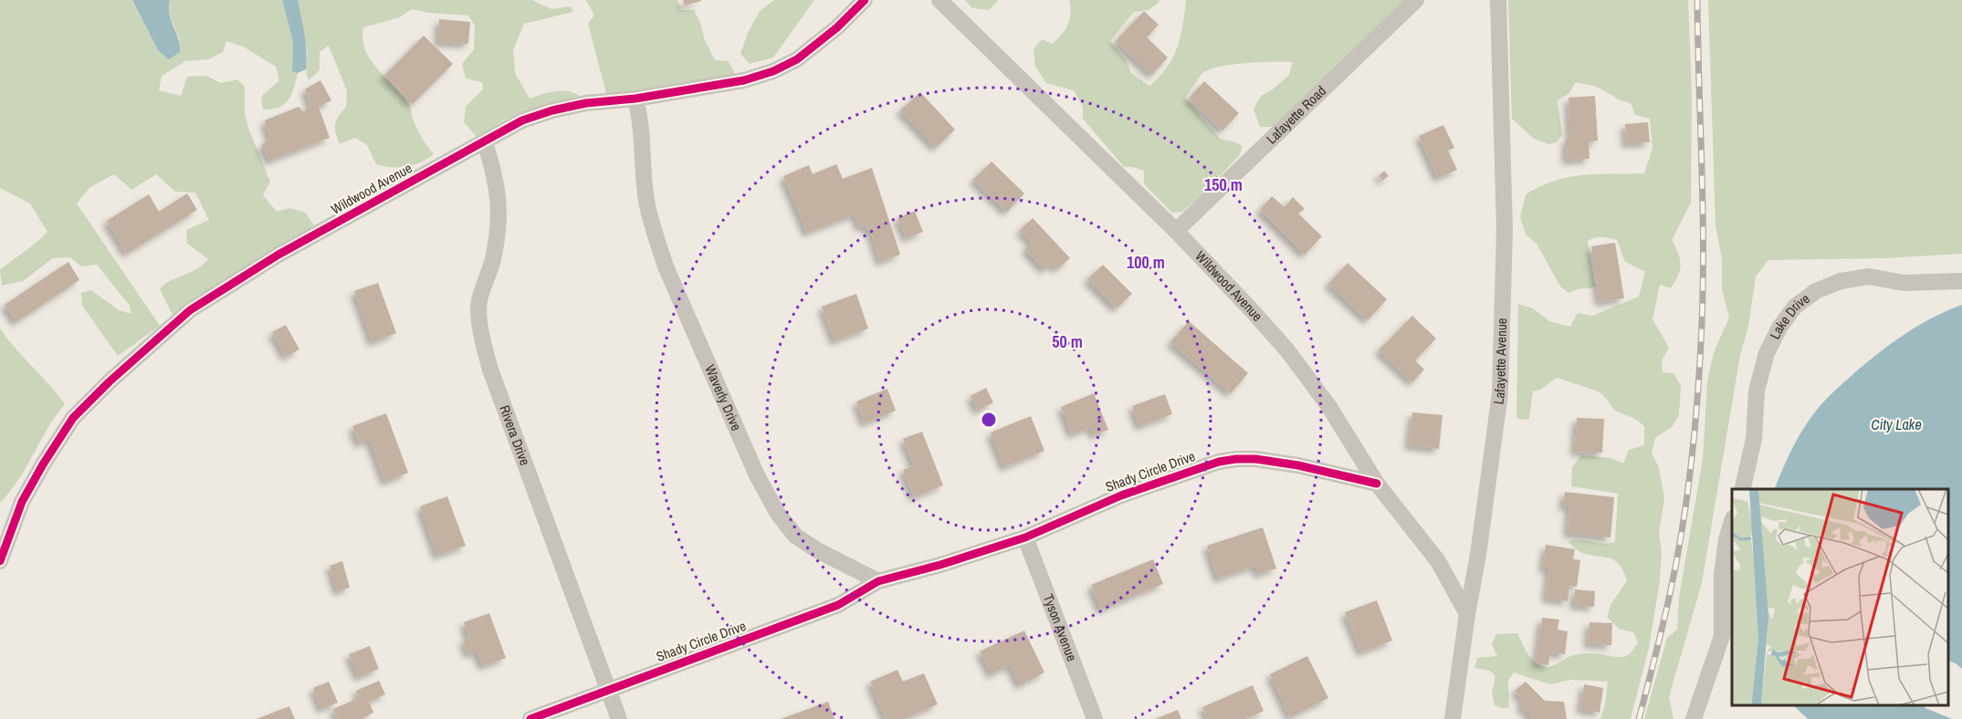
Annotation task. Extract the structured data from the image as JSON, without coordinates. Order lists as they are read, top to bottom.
{
  "streets": {
    "street": [
      "Lafayette Road",
      "Wildwood Avenue",
      "Lake Drive",
      "Lafayette Avenue",
      "Waverly Drive",
      "Rivera Drive",
      "Shady Circle Drive",
      "Tyson Avenue"
    ]
  },
  "crossings": [
    ["Lafayette Road", "Wildwood Avenue"],
    ["Wildwood Avenue", "Lafayette Avenue"],
    ["Wildwood Avenue", "Waverly Drive"],
    ["Wildwood Avenue", "Rivera Drive"],
    ["Wildwood Avenue", "Shady Circle Drive"],
    ["Waverly Drive", "Shady Circle Drive"],
    ["Rivera Drive", "Shady Circle Drive"],
    ["Shady Circle Drive", "Tyson Avenue"]
  ],
  "water": ["City Lake"],
  "rings": ["150 m", "100 m", "50 m"]
}
